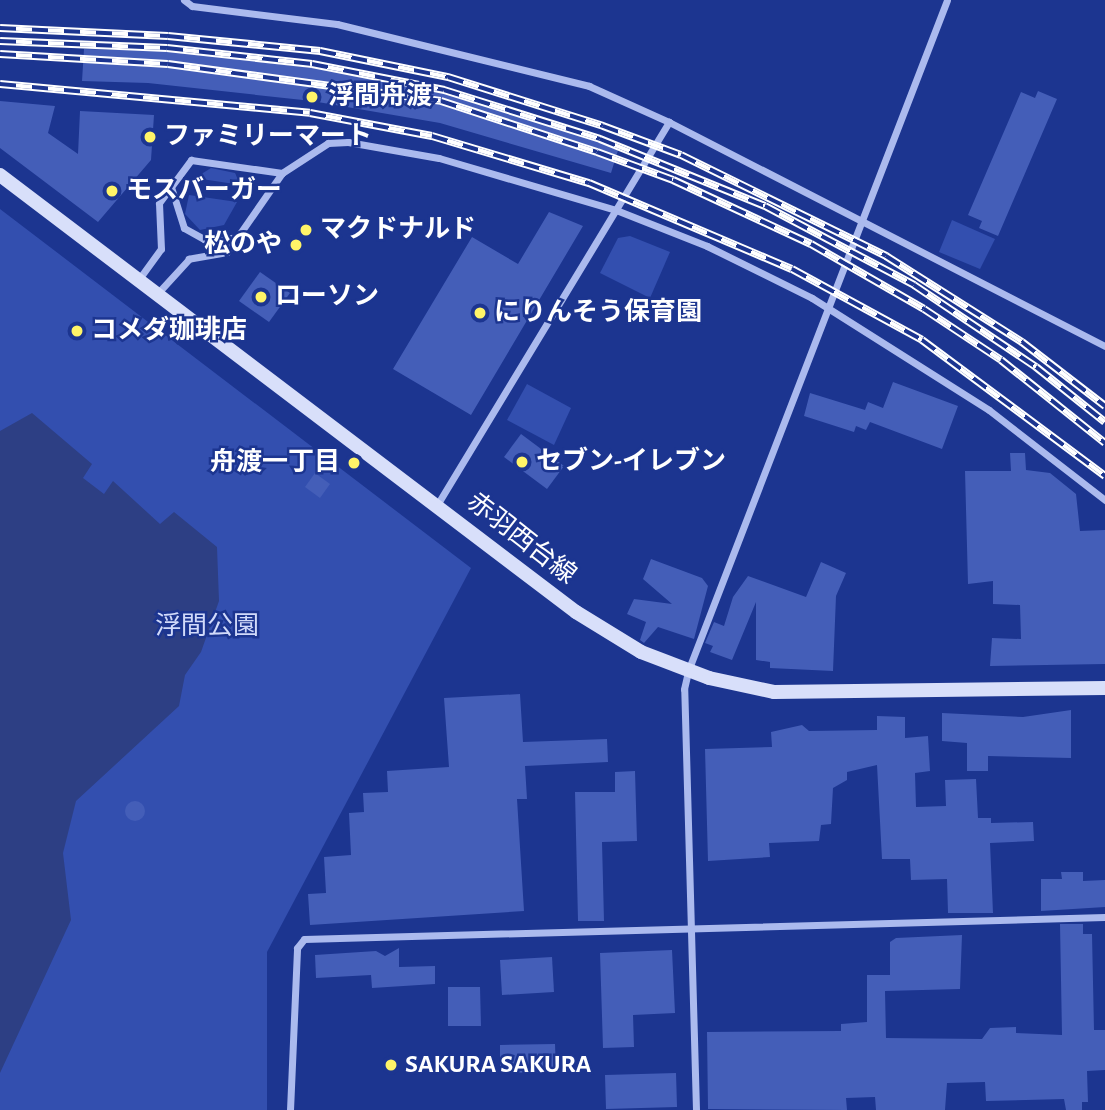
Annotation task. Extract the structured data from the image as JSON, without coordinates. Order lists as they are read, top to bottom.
{
  "streets": {
    "main road": ["赤羽西台線"]
  },
  "parks": ["浮間公園"],
  "places": [
    "浮間舟渡",
    "ファミリーマート",
    "モスバーガー",
    "マクドナルド",
    "松のや",
    "ローソン",
    "にりんそう保育園",
    "コメダ珈琲店",
    "セブン-イレブン",
    "舟渡一丁目",
    "SAKURA SAKURA"
  ]
}
